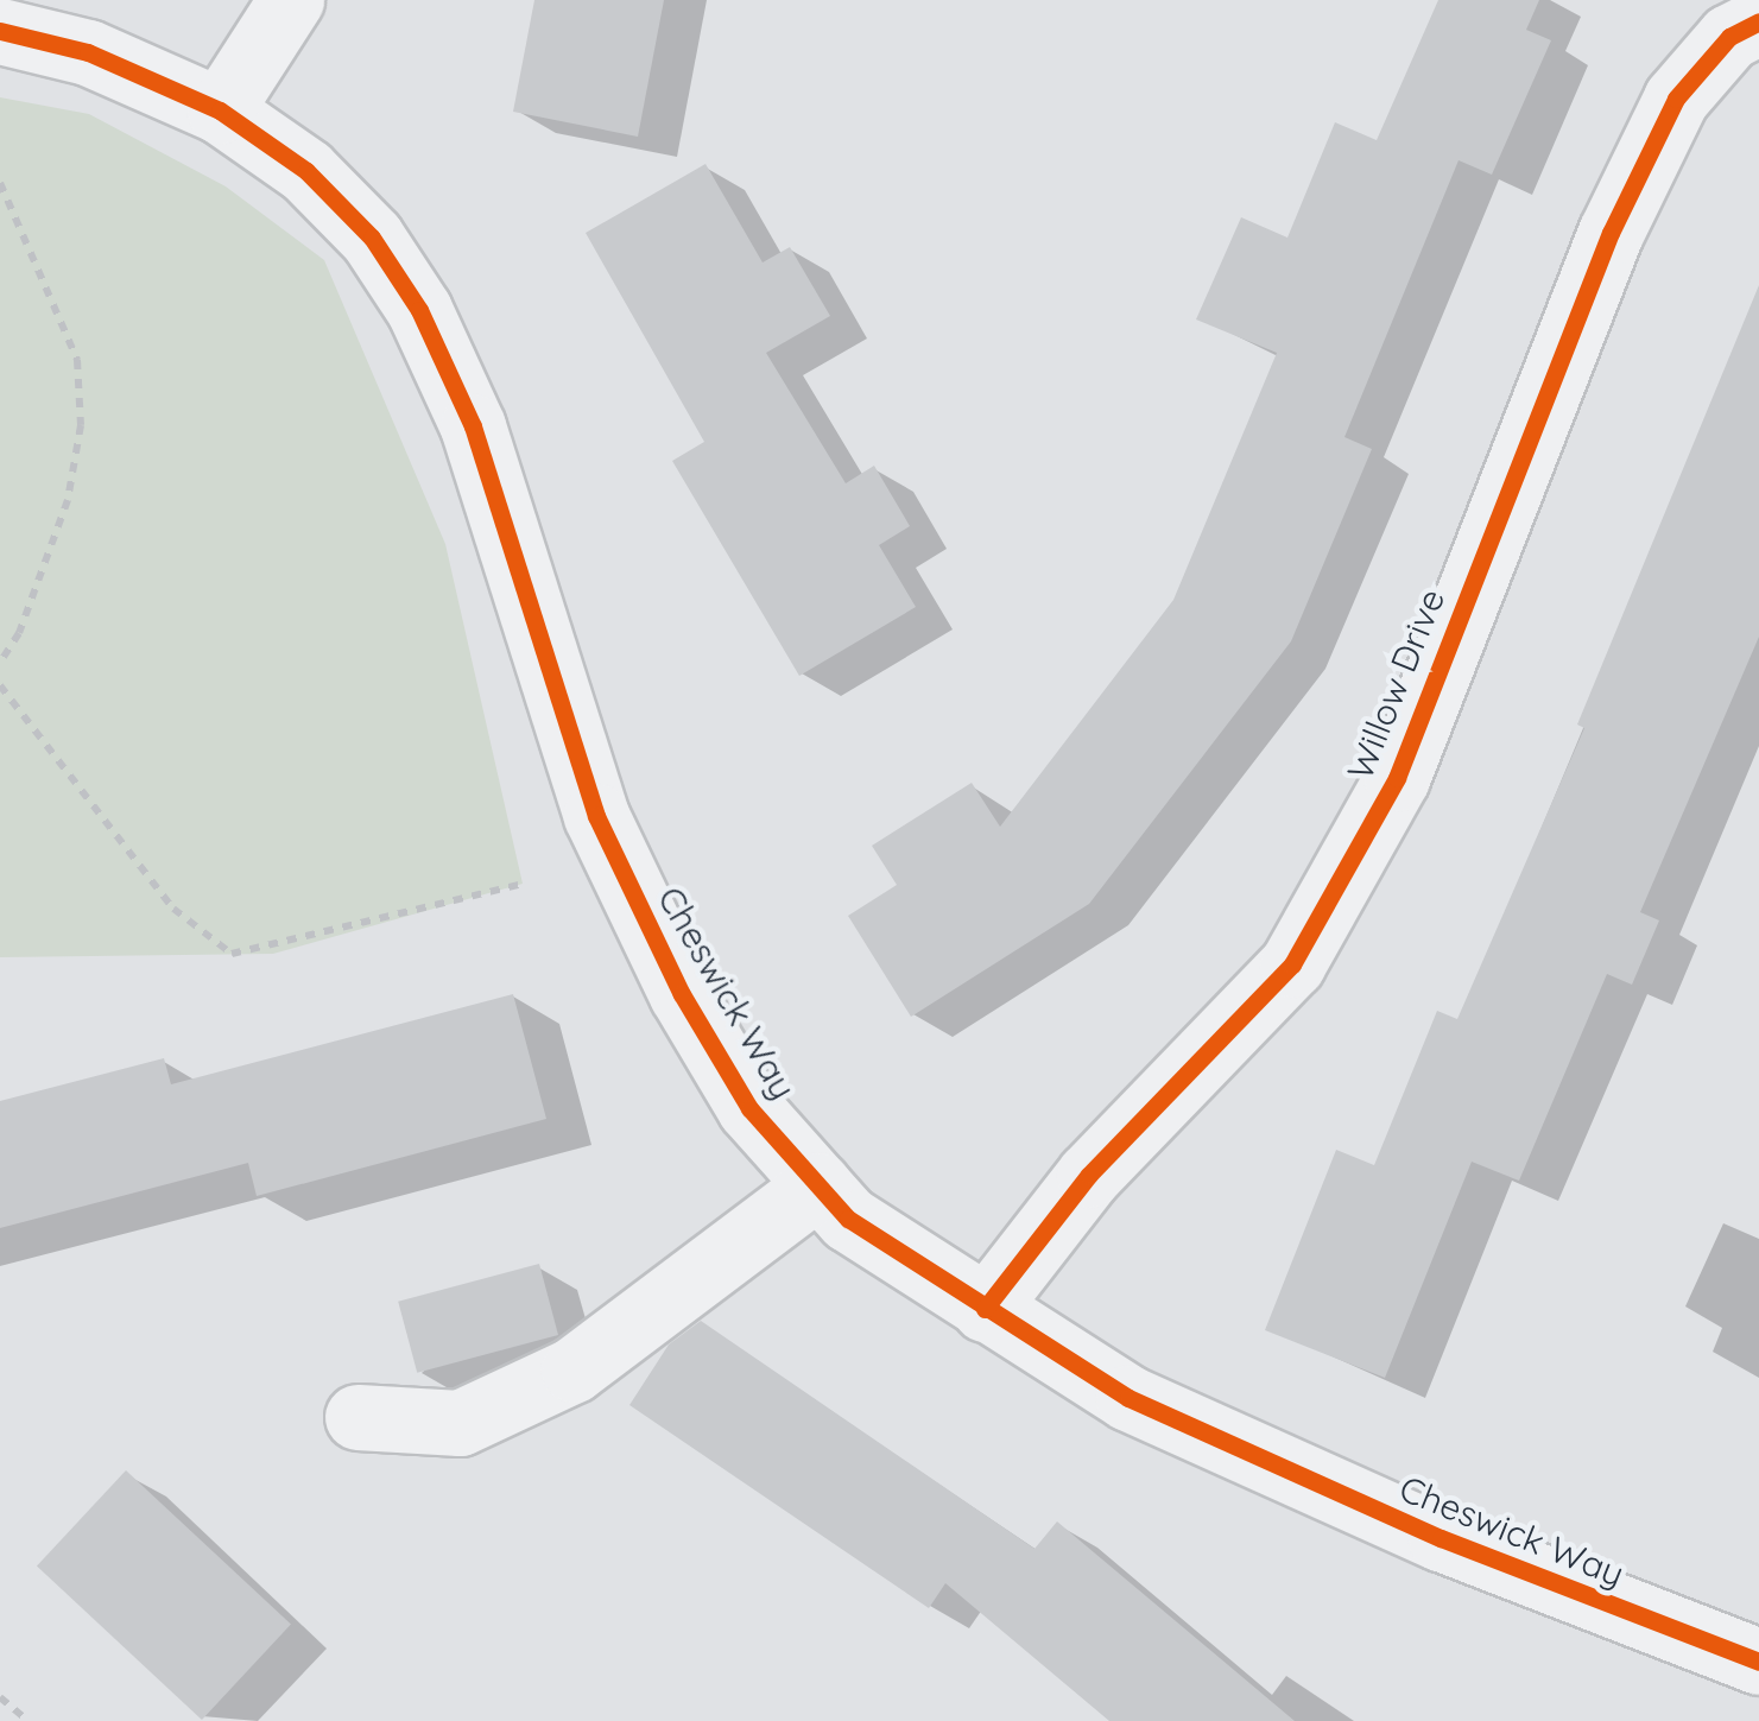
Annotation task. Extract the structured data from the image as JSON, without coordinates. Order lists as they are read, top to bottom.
{
  "streets": {
    "street": ["Willow Drive", "Cheswick Way"]
  },
  "crossings": [
    ["Willow Drive", "Cheswick Way"]
  ]
}
